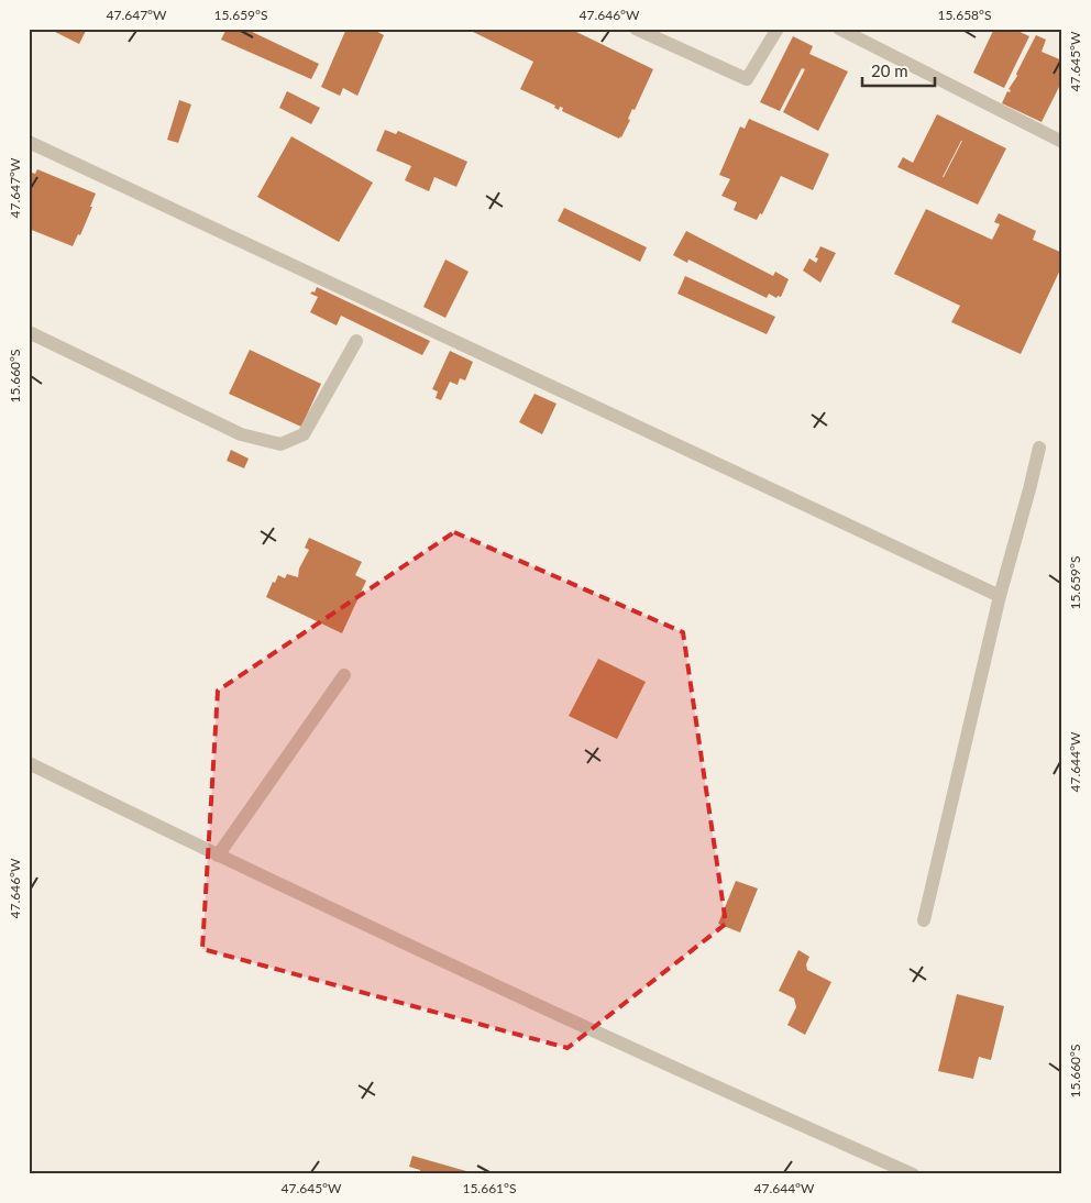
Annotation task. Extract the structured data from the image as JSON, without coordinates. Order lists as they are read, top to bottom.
{
  "scale_bar": "20 m",
  "coordinates": [
    "47.647°W",
    "15.659°S",
    "47.646°W",
    "15.658°S",
    "47.645°W",
    "15.660°S",
    "47.644°W",
    "15.661°S"
  ]
}
